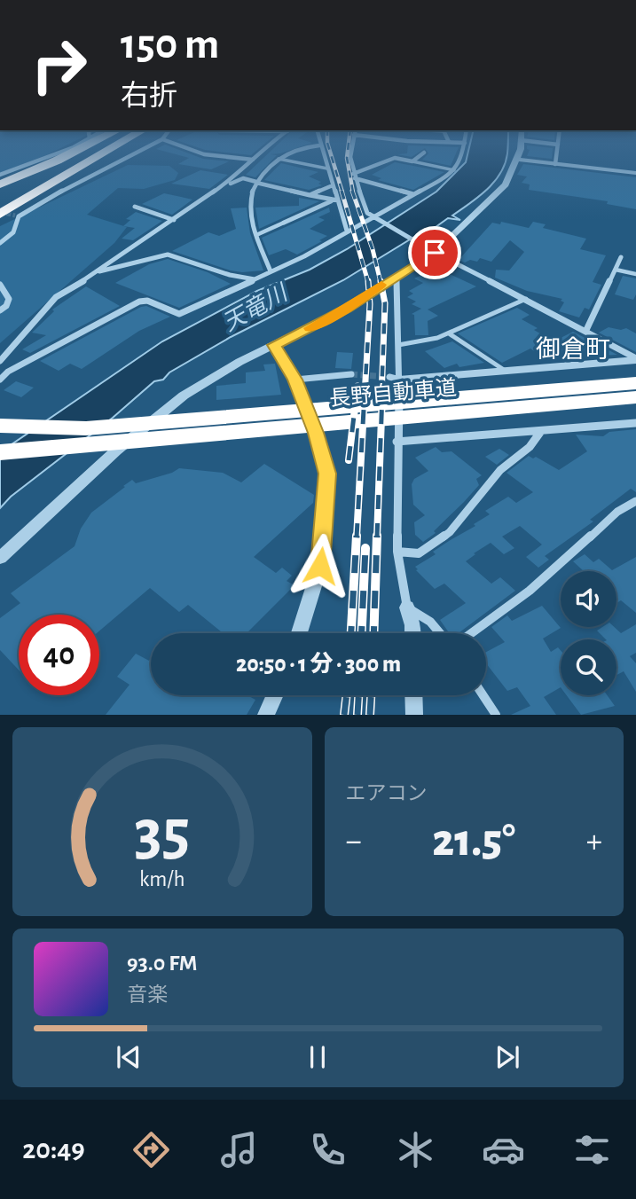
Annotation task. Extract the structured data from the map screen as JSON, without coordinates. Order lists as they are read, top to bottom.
{
  "streets": {
    "highway": ["長野自動車道"]
  },
  "districts": ["御倉町"],
  "water": ["天竜川"],
  "page": {
    "turn": ["150 m", "右折"],
    "limit": "40",
    "trip": "20:50 · 1 分 · 300 m",
    "tile": "エアコン",
    "heat": ["−", "21.5°", "+"],
    "song": ["93.0 FM", "音楽"],
    "tabs": "20:49",
    "gauge": ["35", "km/h"]
  }
}
